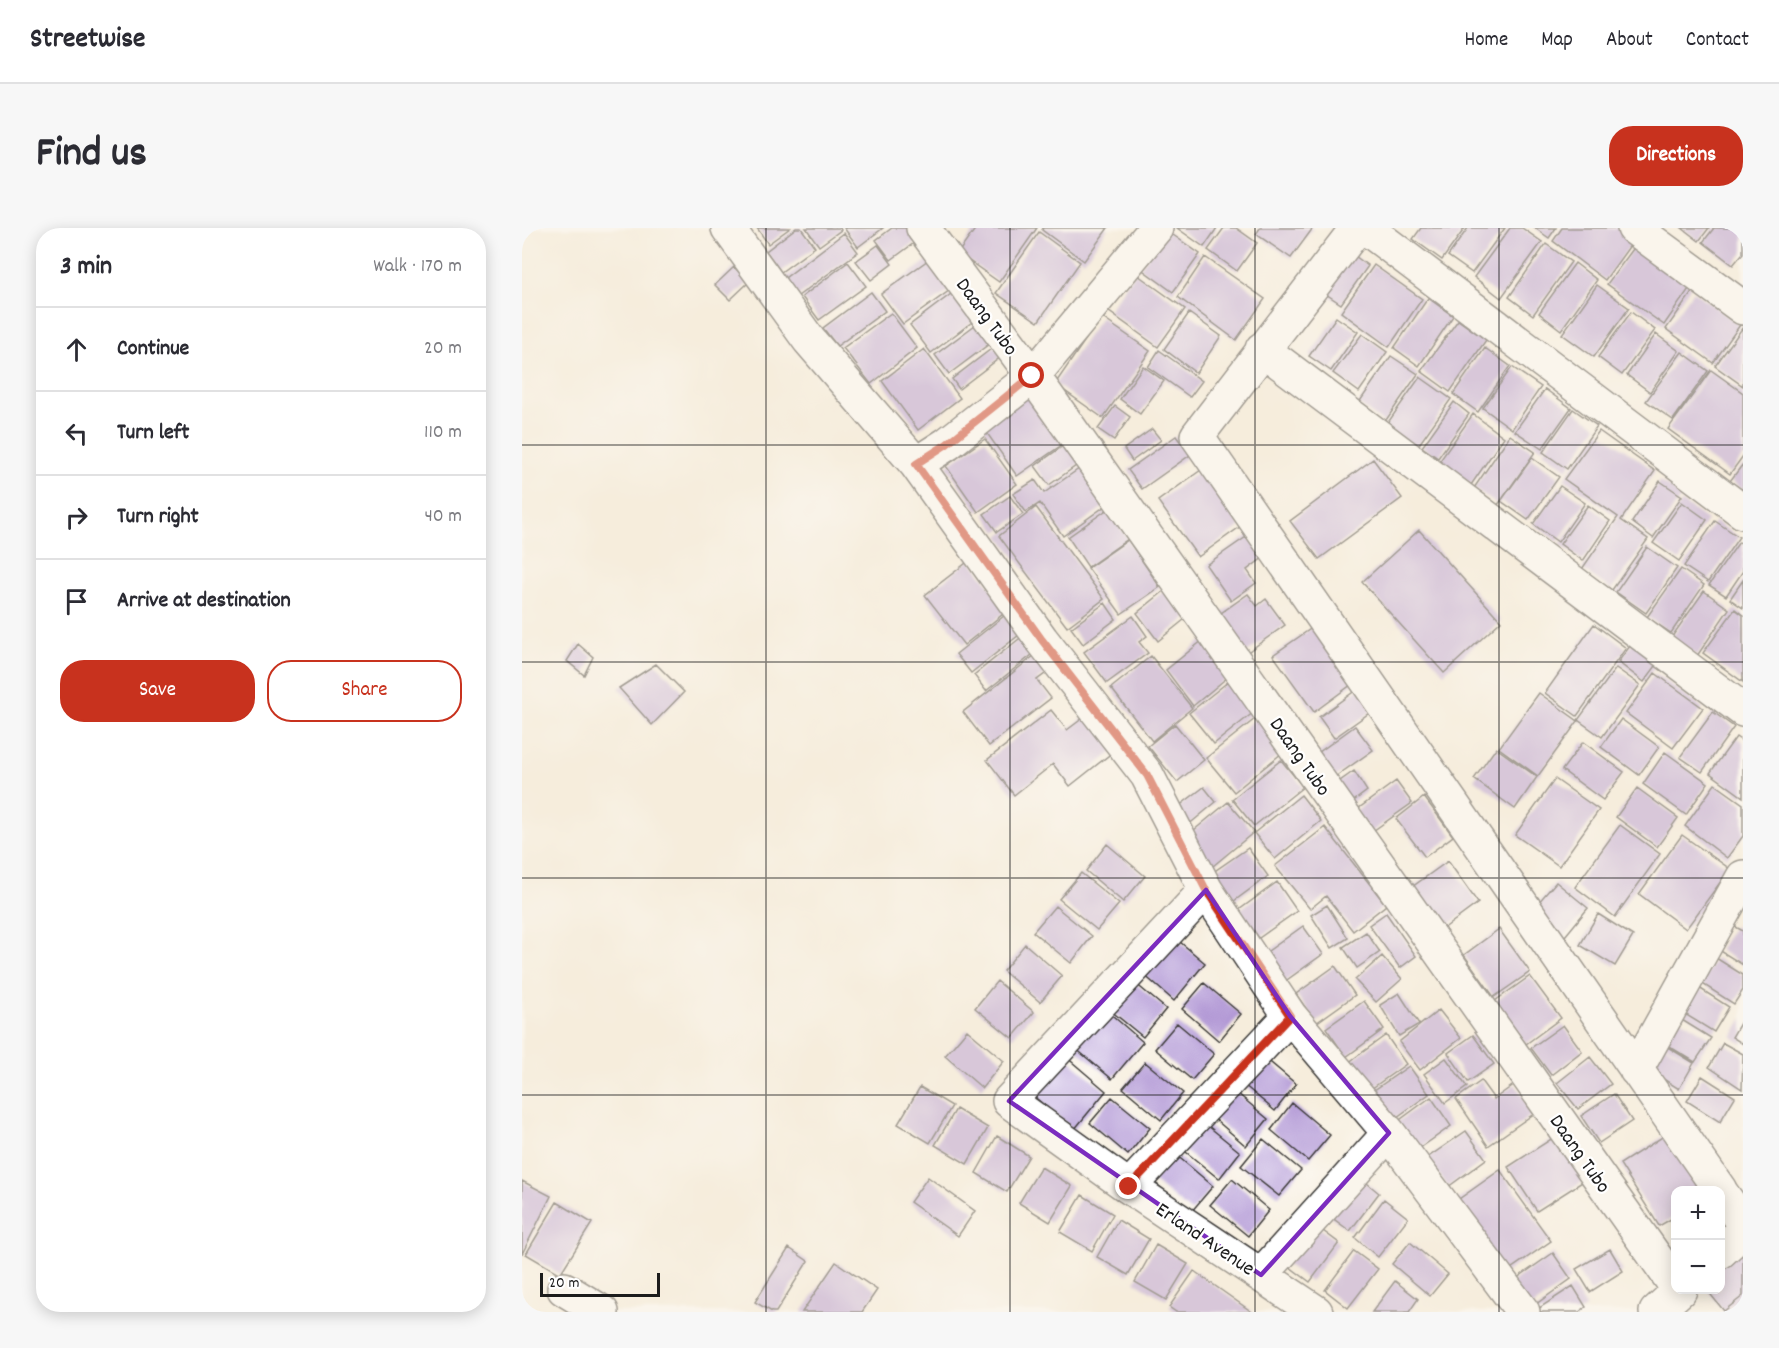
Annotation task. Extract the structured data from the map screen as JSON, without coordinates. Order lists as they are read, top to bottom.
{
  "streets": {
    "street": ["Daang Tubo", "Erland Avenue"]
  },
  "scale_bar": "20 m",
  "page": {
    "header": "Streetwise",
    "nav": [
      "Home",
      "Map",
      "About",
      "Contact"
    ],
    "title": "Find us",
    "buttons": [
      "Directions",
      ["Save", "Share"]
    ],
    "heading": ["3 min", "Walk · 170 m"],
    "list": [
      ["Continue", "20 m"],
      ["Turn left", "110 m"],
      ["Turn right", "40 m"],
      "Arrive at destination"
    ],
    "map_buttons": ["+", "−"],
    "scale": "20 m"
  }
}
